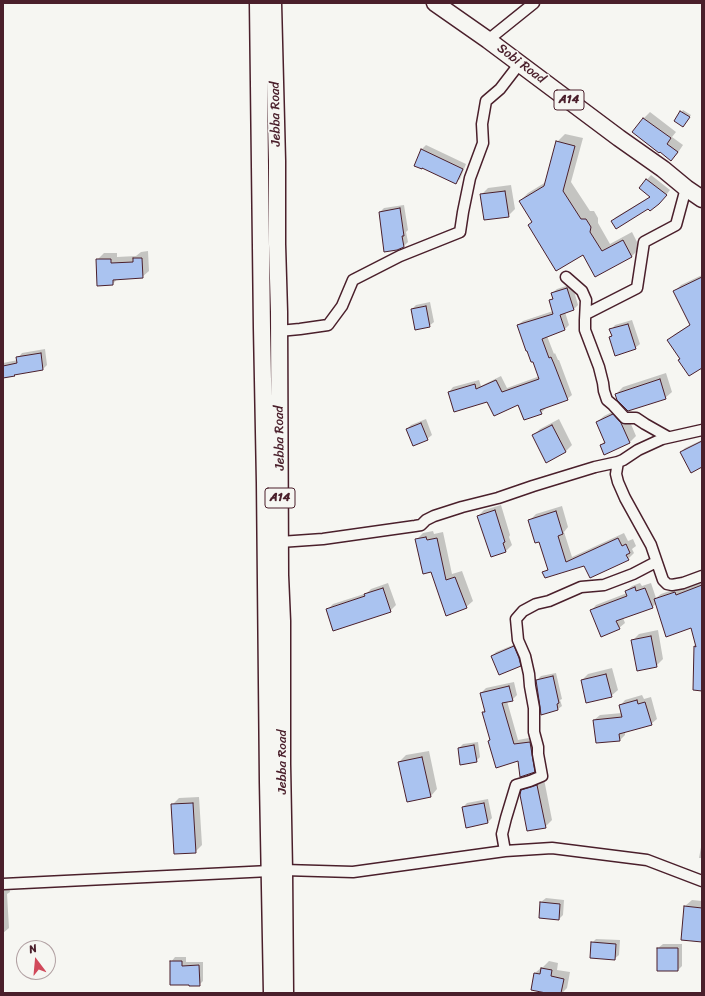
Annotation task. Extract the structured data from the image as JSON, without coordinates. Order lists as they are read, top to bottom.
{
  "streets": {
    "highway": ["Sobi Road", "A14", "Jebba Road"]
  },
  "crossings": [
    ["A14", "Jebba Road"]
  ],
  "north": "top"
}
